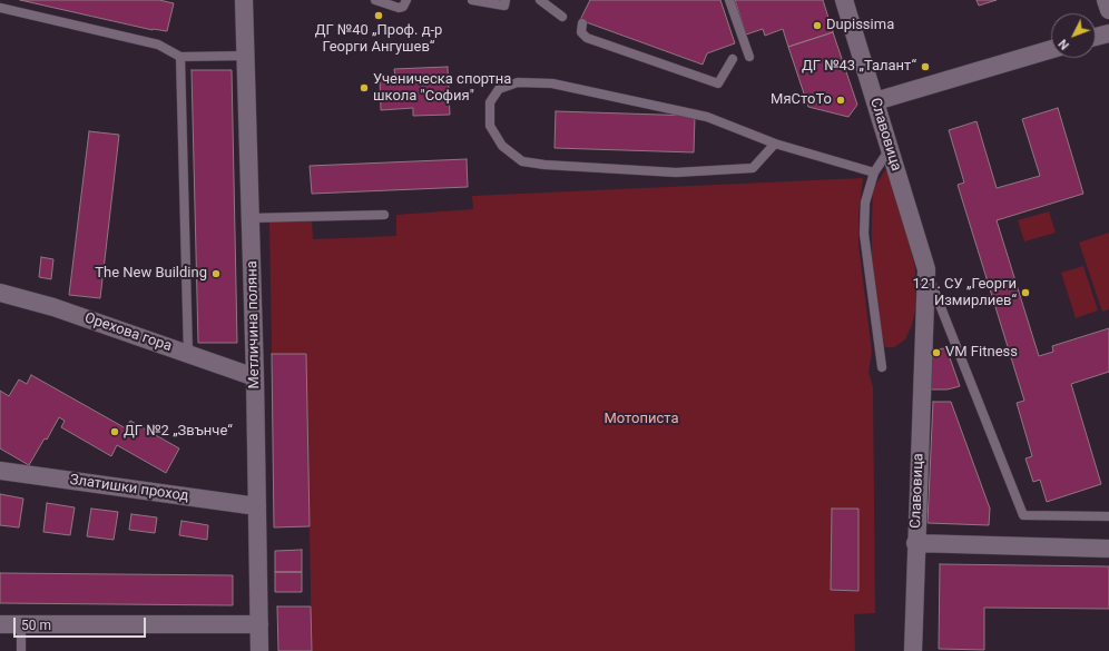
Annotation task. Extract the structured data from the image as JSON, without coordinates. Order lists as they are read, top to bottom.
{
  "streets": {
    "street": [
      "Славовица",
      "Метличина поляна",
      "Орехова гора",
      "Златишки проход"
    ]
  },
  "crossings": [
    ["Метличина поляна", "Орехова гора"],
    ["Метличина поляна", "Златишки проход"]
  ],
  "parks": ["Мотописта"],
  "places": [
    "ДГ №40 „Проф. д-р Георги Ангушев“",
    "Dupissima",
    "ДГ №43 „Талант“",
    "Ученическа спортна школа \"София\"",
    "МяСтоТо",
    "The New Building",
    "121. СУ „Георги Измирлиев“",
    "VM Fitness",
    "ДГ №2 „Звънче“"
  ],
  "scale_bar": "50 m",
  "north": "bottom left"
}
